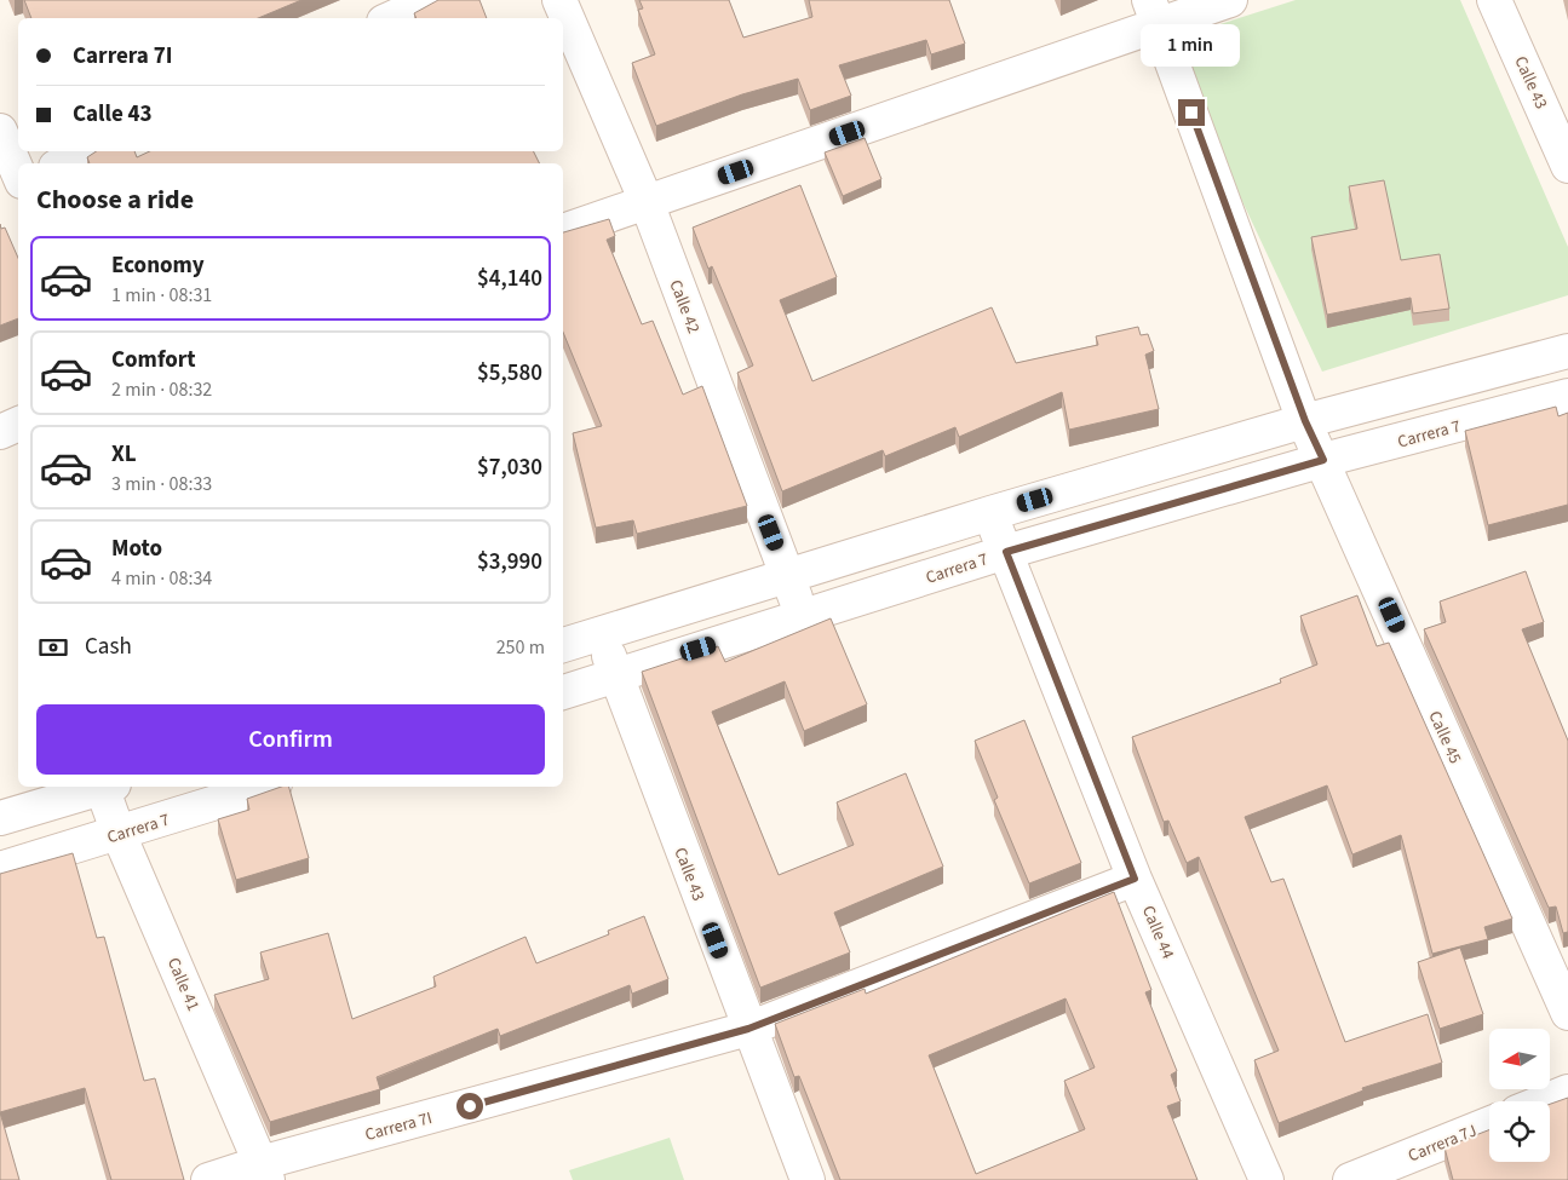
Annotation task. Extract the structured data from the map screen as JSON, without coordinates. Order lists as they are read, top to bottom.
{
  "streets": {
    "street": [
      "Calle 43",
      "Calle 42",
      "Carrera 7",
      "Calle 45",
      "Calle 44",
      "Calle 41",
      "Carrera 7I",
      "Carrera 7J"
    ]
  },
  "crossings": [
    ["Calle 43", "Carrera 7"],
    ["Calle 43", "Carrera 7I"],
    ["Calle 42", "Carrera 7"],
    ["Carrera 7", "Calle 45"],
    ["Carrera 7", "Calle 44"],
    ["Carrera 7", "Calle 41"],
    ["Calle 44", "Carrera 7I"],
    ["Calle 41", "Carrera 7I"]
  ],
  "north": "left",
  "page": {
    "banner": ["Carrera 7I", "Calle 43"],
    "bubble": "1 min",
    "heading": "Choose a ride",
    "list": [
      {
        "name": "Economy",
        "note": "1 min · 08:31",
        "value": "$4,140"
      },
      {
        "name": "Comfort",
        "note": "2 min · 08:32",
        "value": "$5,580"
      },
      {
        "name": "XL",
        "note": "3 min · 08:33",
        "value": "$7,030"
      },
      {
        "name": "Moto",
        "note": "4 min · 08:34",
        "value": "$3,990"
      }
    ],
    "pay": ["Cash", "250 m"],
    "buttons": "Confirm"
  }
}
